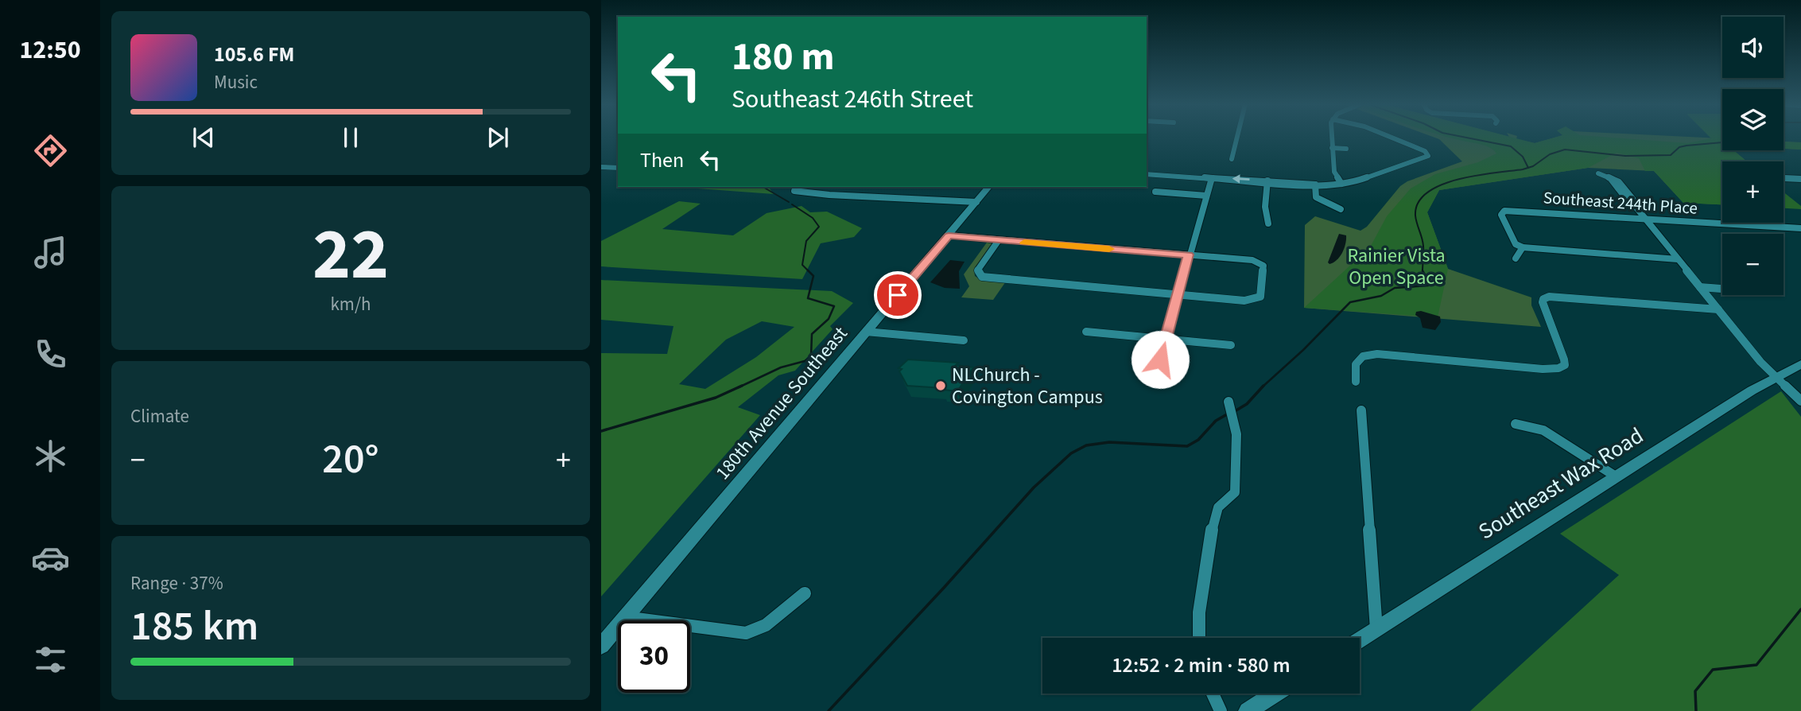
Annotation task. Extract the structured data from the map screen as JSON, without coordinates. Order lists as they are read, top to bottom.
{
  "streets": {
    "street": ["Southeast 244th Place", "180th Avenue Southeast", "Southeast Wax Road"]
  },
  "parks": ["Rainier Vista Open Space"],
  "places": ["NLChurch - Covington Campus"],
  "page": {
    "tabs": "12:50",
    "map_buttons": ["+", "−"],
    "turn": ["180 m", "Southeast 246th Street"],
    "song": ["105.6 FM", "Music"],
    "then": "Then",
    "tile": [
      ["22", "km/h"],
      "Climate",
      ["Range · 37%", "185 km"]
    ],
    "heat": ["−", "20°", "+"],
    "limit": "30",
    "trip": "12:52 · 2 min · 580 m"
  }
}
